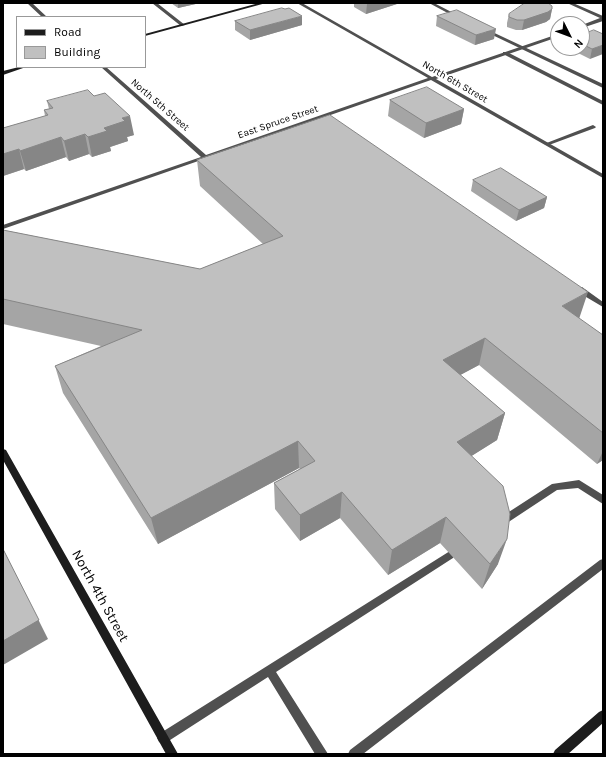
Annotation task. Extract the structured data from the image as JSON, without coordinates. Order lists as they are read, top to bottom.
{
  "streets": {
    "main road": ["North 4th Street"],
    "street": ["North 6th Street", "North 5th Street", "East Spruce Street"]
  },
  "crossings": [
    ["North 6th Street", "East Spruce Street"],
    ["North 5th Street", "East Spruce Street"]
  ],
  "legend": ["Road", "Building"],
  "north": "bottom right"
}
